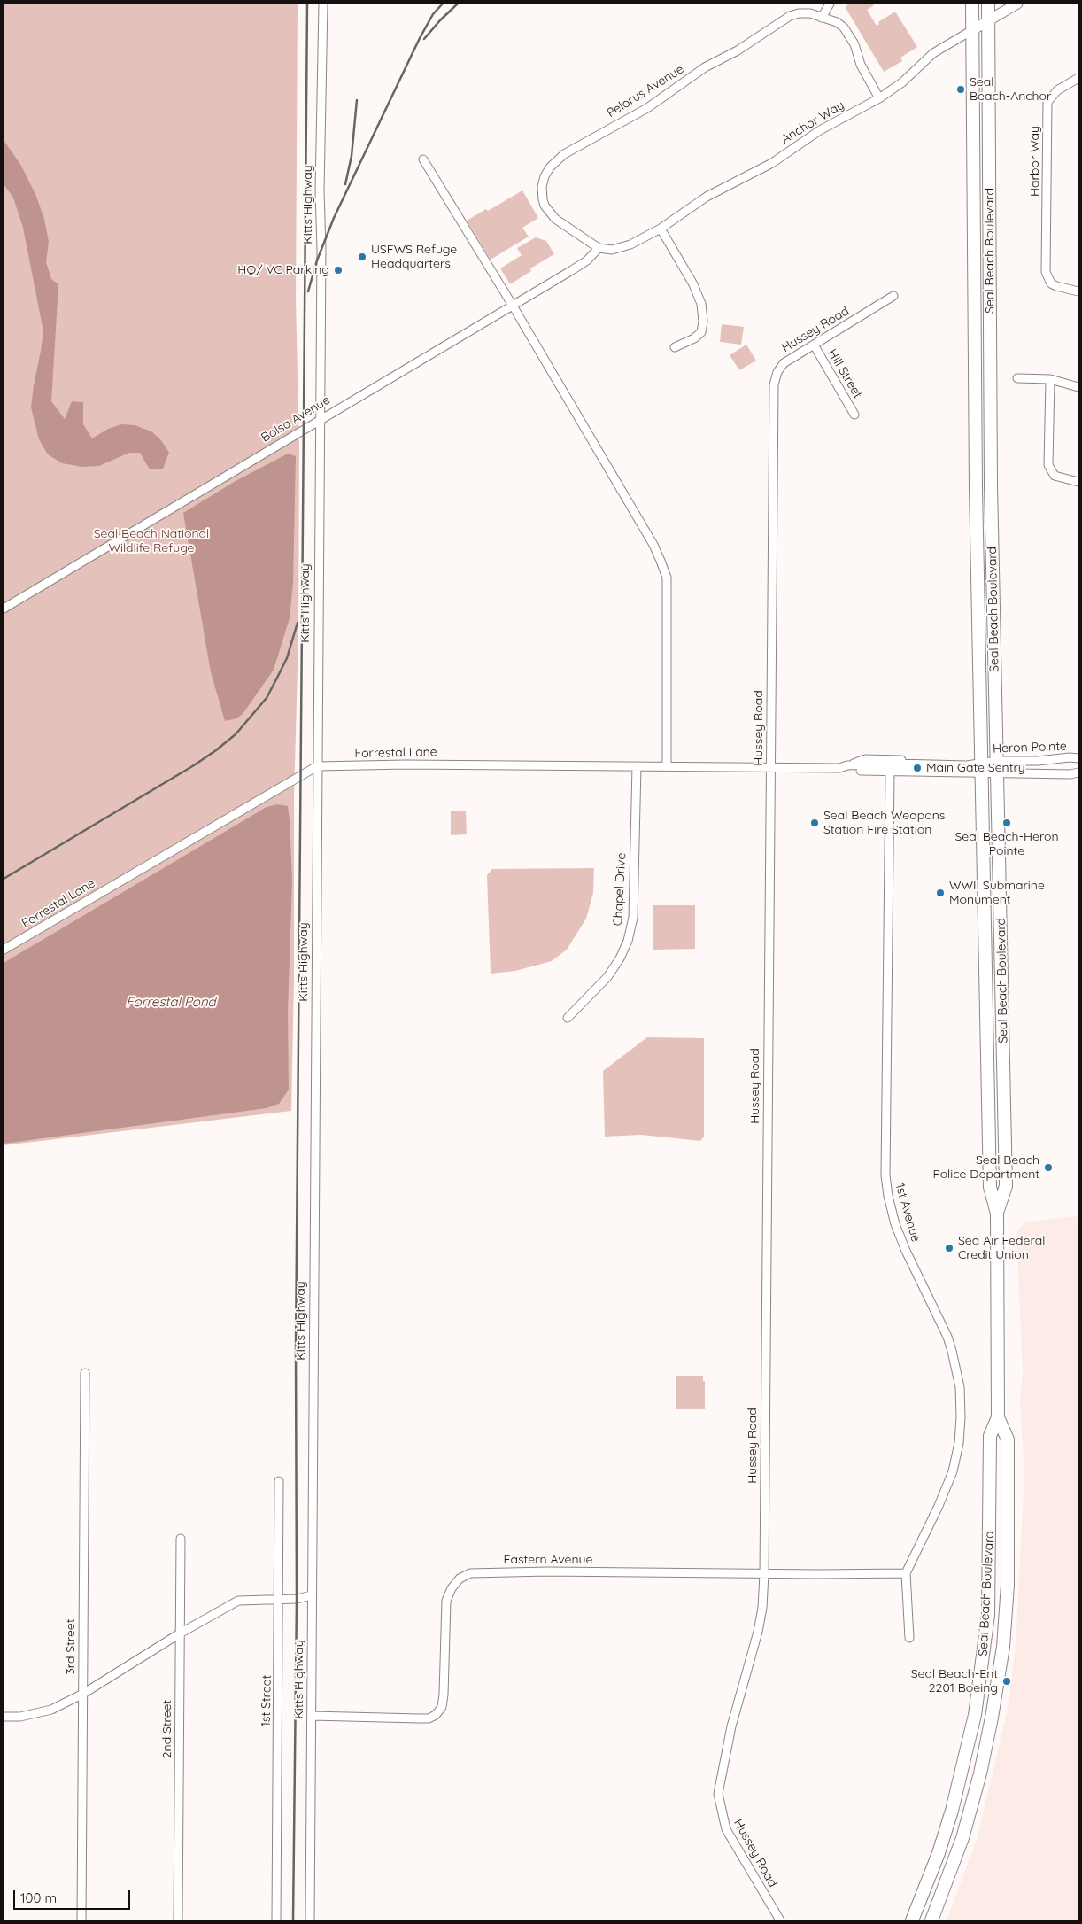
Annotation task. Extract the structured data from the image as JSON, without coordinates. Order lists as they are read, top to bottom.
{
  "streets": {
    "main road": ["Seal Beach Boulevard"],
    "street": [
      "Pelorus Avenue",
      "Anchor Way",
      "Harbor Way",
      "Kitts Highway",
      "Hussey Road",
      "Hill Street",
      "Bolsa Avenue",
      "Heron Pointe",
      "Forrestal Lane",
      "Chapel Drive",
      "1st Avenue",
      "Eastern Avenue",
      "3rd Street",
      "1st Street",
      "2nd Street"
    ]
  },
  "crossings": [
    ["Pelorus Avenue", "Anchor Way"],
    ["Pelorus Avenue", "Bolsa Avenue"],
    ["Anchor Way", "Seal Beach Boulevard"],
    ["Kitts Highway", "Bolsa Avenue"],
    ["Kitts Highway", "Forrestal Lane"],
    ["Kitts Highway", "Eastern Avenue"],
    ["Seal Beach Boulevard", "Heron Pointe"],
    ["Seal Beach Boulevard", "Forrestal Lane"],
    ["Hussey Road", "Hill Street"],
    ["Hussey Road", "Forrestal Lane"],
    ["Hussey Road", "Eastern Avenue"],
    ["Heron Pointe", "Forrestal Lane"],
    ["Forrestal Lane", "Chapel Drive"],
    ["Forrestal Lane", "1st Avenue"],
    ["1st Avenue", "Eastern Avenue"]
  ],
  "water": ["Forrestal Pond"],
  "parks": ["Seal Beach National Wildlife Refuge"],
  "places": [
    "Seal Beach-Anchor",
    "USFWS Refuge Headquarters",
    "HQ/ VC Parking",
    "Main Gate Sentry",
    "Seal Beach Weapons Station Fire Station",
    "Seal Beach-Heron Pointe",
    "WWII Submarine Monument",
    "Seal Beach Police Department",
    "Sea Air Federal Credit Union",
    "Seal Beach-Ent 2201 Boeing"
  ],
  "scale_bar": "100 m"
}
